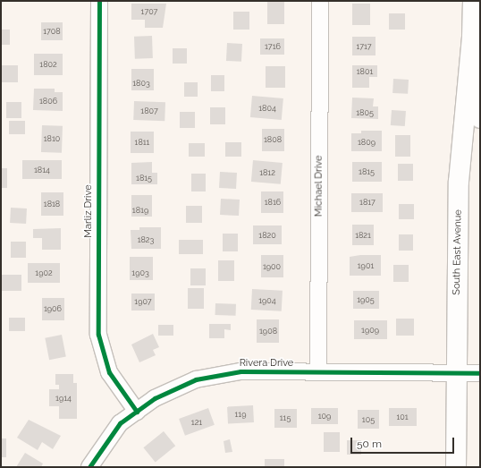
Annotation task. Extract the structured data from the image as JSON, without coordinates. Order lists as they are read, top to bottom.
{
  "streets": {
    "main road": ["South East Avenue"],
    "street": ["Michael Drive", "Marliz Drive", "Rivera Drive"]
  },
  "crossings": [
    ["Michael Drive", "Rivera Drive"],
    ["Marliz Drive", "Rivera Drive"],
    ["South East Avenue", "Rivera Drive"]
  ],
  "house_numbers": [
    "1707",
    "1708",
    "1716",
    "1717",
    "1802",
    "1801",
    "1803",
    "1806",
    "1804",
    "1807",
    "1805",
    "1810",
    "1808",
    "1811",
    "1809",
    "1814",
    "1815",
    "1812",
    "1815",
    "1816",
    "1817",
    "1818",
    "1819",
    "1820",
    "1821",
    "1823",
    "1901",
    "1900",
    "1902",
    "1903",
    "1905",
    "1904",
    "1907",
    "1906",
    "1909",
    "1908",
    "1914",
    "119",
    "109",
    "101",
    "115",
    "105",
    "121"
  ],
  "scale_bar": "50 m"
}
